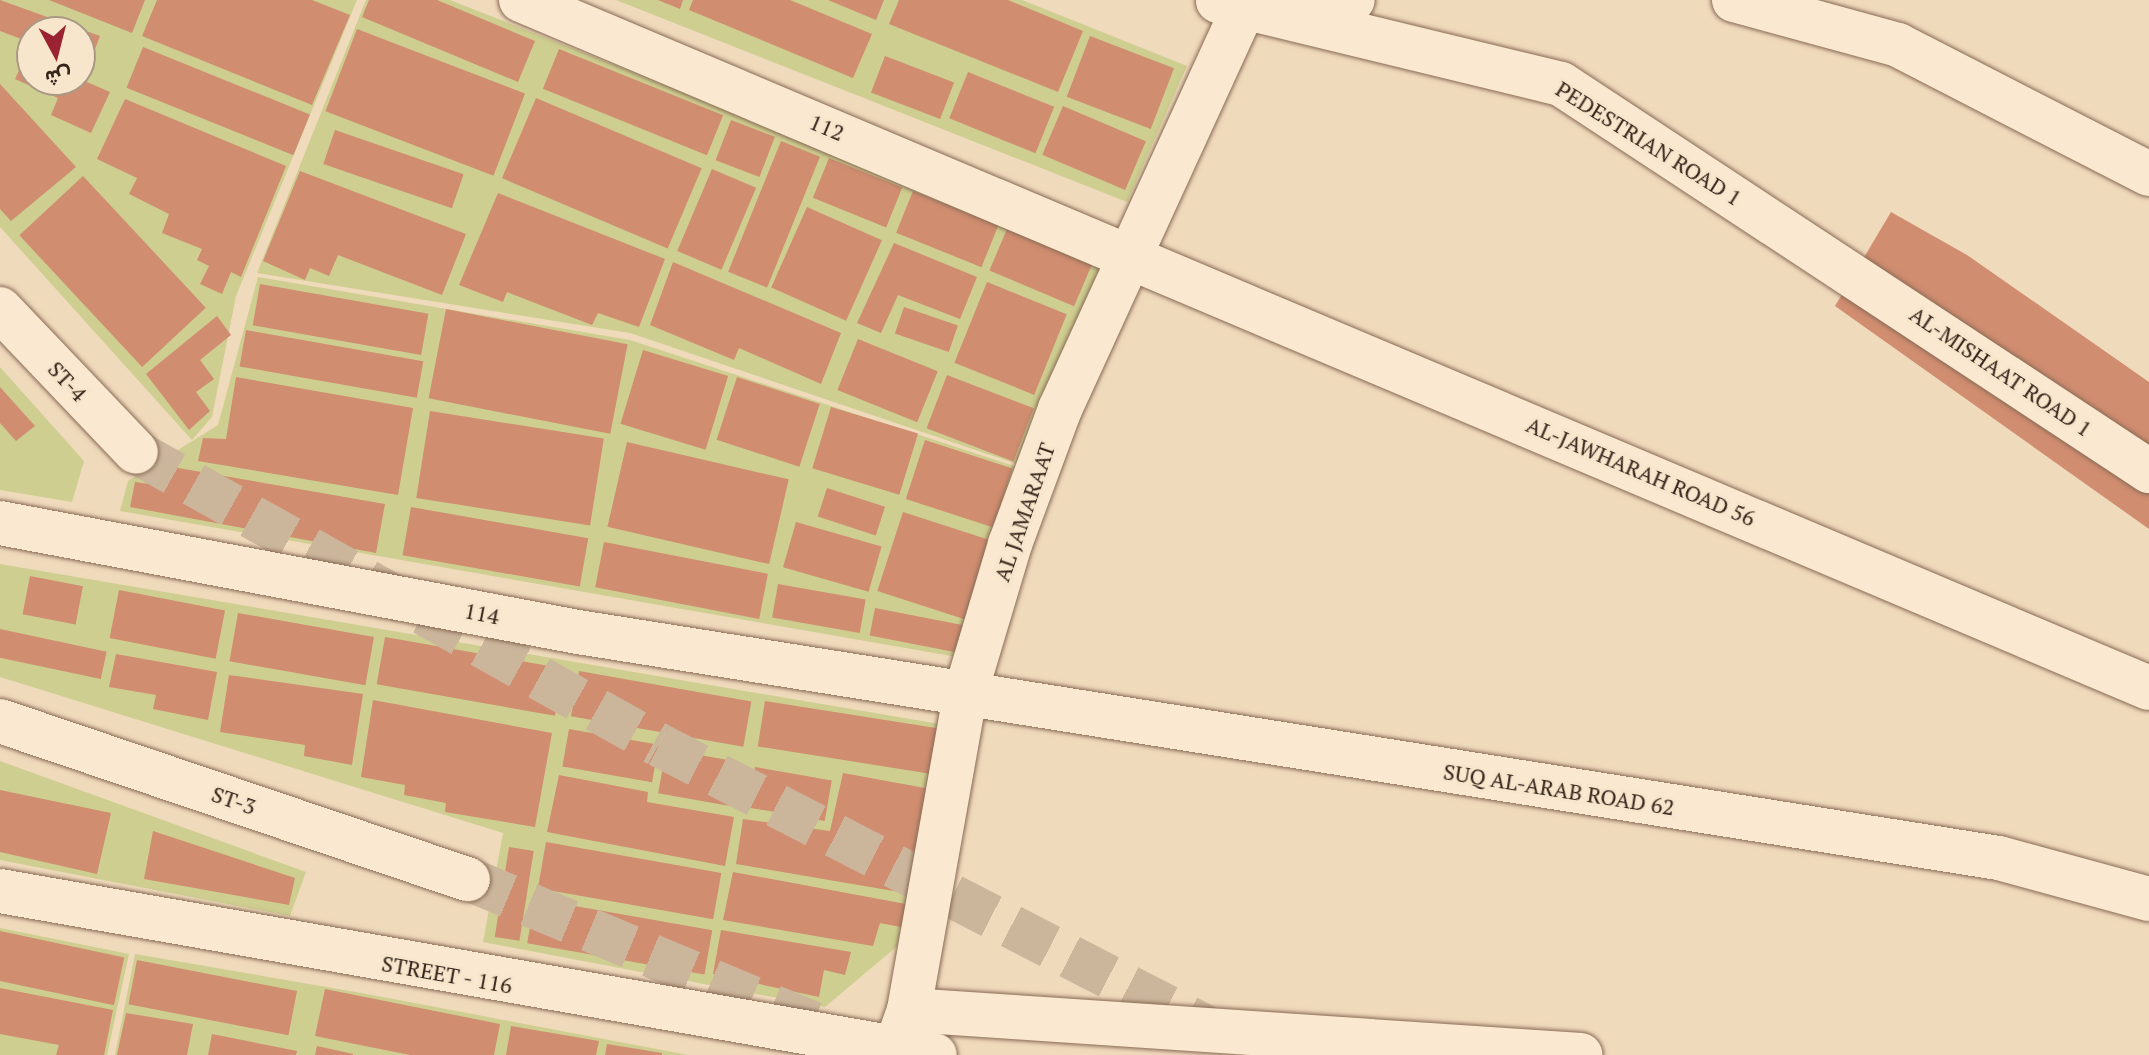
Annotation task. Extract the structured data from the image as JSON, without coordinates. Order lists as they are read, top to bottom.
{
  "streets": {
    "street": [
      "112",
      "PEDESTRIAN ROAD 1",
      "AL-MISHAAT ROAD 1",
      "ST-4",
      "AL-JAWHARAH ROAD 56",
      "AL JAMARAAT",
      "114",
      "SUQ AL-ARAB ROAD 62",
      "ST-3",
      "STREET - 116"
    ]
  },
  "crossings": [
    ["112", "AL-JAWHARAH ROAD 56"],
    ["112", "AL JAMARAAT"],
    ["PEDESTRIAN ROAD 1", "AL-MISHAAT ROAD 1"],
    ["PEDESTRIAN ROAD 1", "AL JAMARAAT"],
    ["AL-JAWHARAH ROAD 56", "AL JAMARAAT"],
    ["AL JAMARAAT", "114"],
    ["AL JAMARAAT", "SUQ AL-ARAB ROAD 62"],
    ["AL JAMARAAT", "STREET - 116"],
    ["114", "SUQ AL-ARAB ROAD 62"]
  ],
  "north": "bottom"
}
